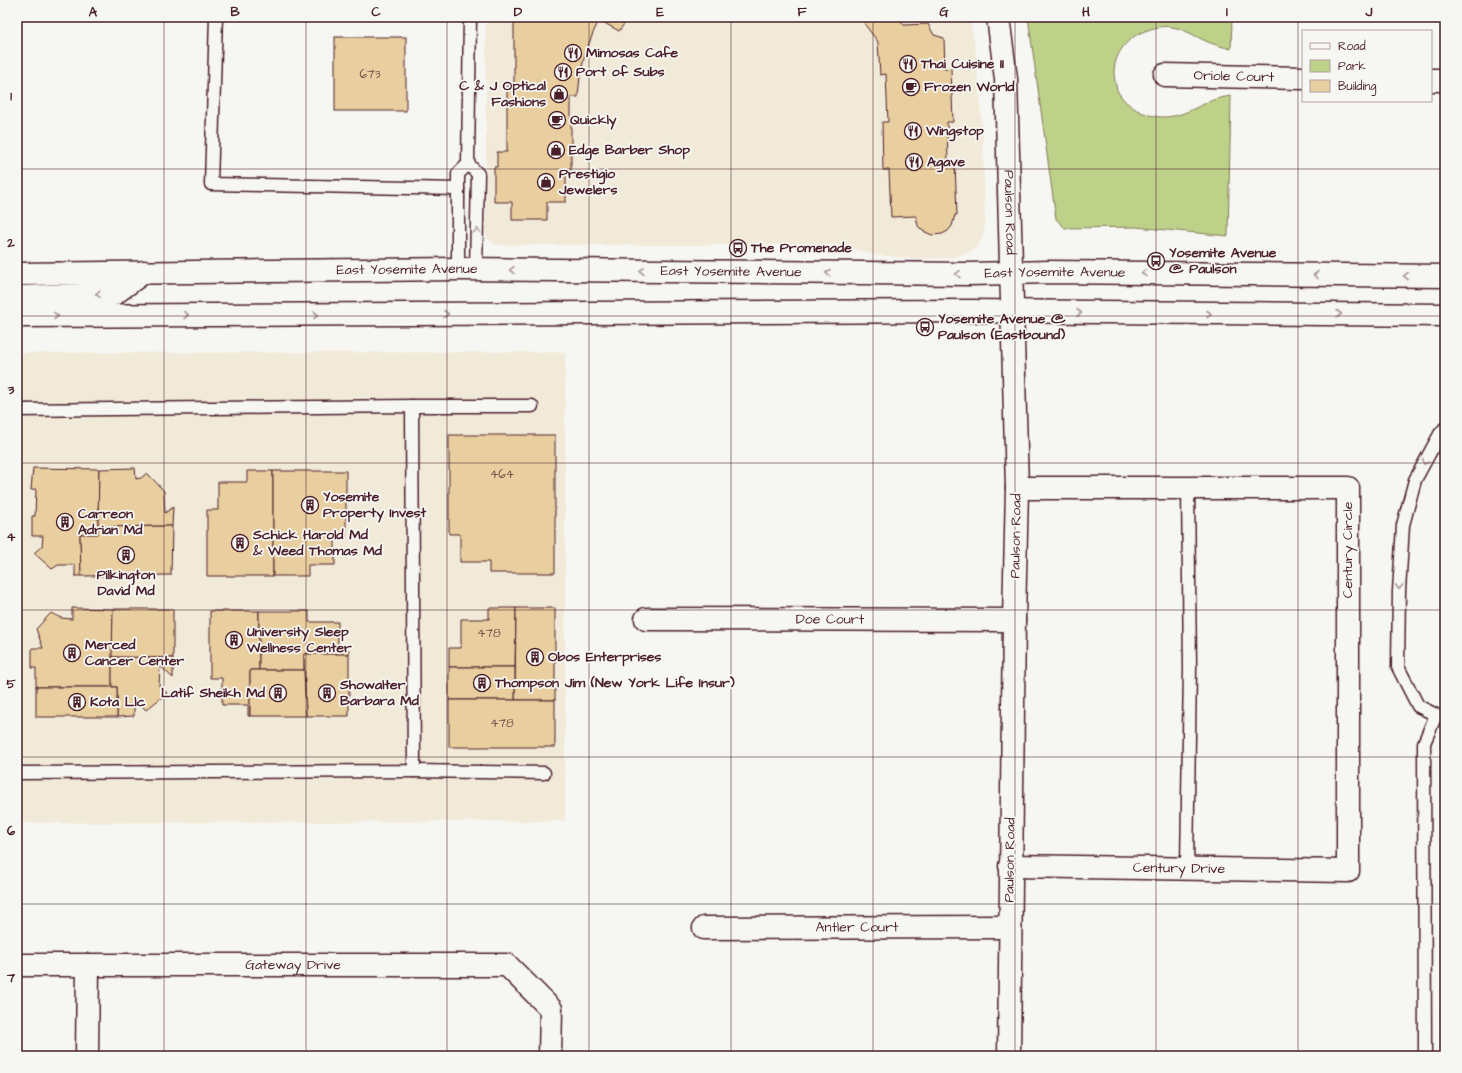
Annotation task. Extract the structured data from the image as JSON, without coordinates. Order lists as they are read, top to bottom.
{
  "streets": {
    "street": [
      "Oriole Court",
      "Paulson Road",
      "East Yosemite Avenue",
      "Century Circle",
      "Doe Court",
      "Century Drive",
      "Antler Court",
      "Gateway Drive"
    ]
  },
  "crossings": [
    ["Paulson Road", "East Yosemite Avenue"],
    ["Paulson Road", "Century Circle"],
    ["Paulson Road", "Doe Court"],
    ["Paulson Road", "Century Drive"],
    ["Paulson Road", "Antler Court"],
    ["Century Circle", "Century Drive"]
  ],
  "places": {
    "restaurant": [
      "Mimosas Cafe",
      "Thai Cuisine II",
      "Port of Subs",
      "Wingstop",
      "Agave"
    ],
    "cafe": ["Frozen World", "Quickly"],
    "shop": ["C & J Optical Fashions", "Edge Barber Shop", "Prestigio Jewelers"],
    "bus stop": ["The Promenade", "Yosemite Avenue @ Paulson", "Yosemite Avenue @ Paulson (Eastbound)"],
    "building": [
      "Yosemite Property Invest",
      "Carreon Adrian Md",
      "Schick Harold Md & Weed Thomas Md",
      "Pilkington David Md",
      "University Sleep Wellness Center",
      "Merced Cancer Center",
      "Obos Enterprises",
      "Thompson Jim (New York Life Insur)",
      "Latif Sheikh Md",
      "Showalter Barbara Md",
      "Kota Llc"
    ]
  },
  "house_numbers": [
    "673",
    "464",
    "478",
    "478"
  ],
  "legend": ["Road", "Park", "Building"],
  "grid": {
    "columns": [
      "A",
      "B",
      "C",
      "D",
      "E",
      "F",
      "G",
      "H",
      "I",
      "J"
    ],
    "rows": [
      "1",
      "2",
      "3",
      "4",
      "5",
      "6",
      "7"
    ]
  }
}
